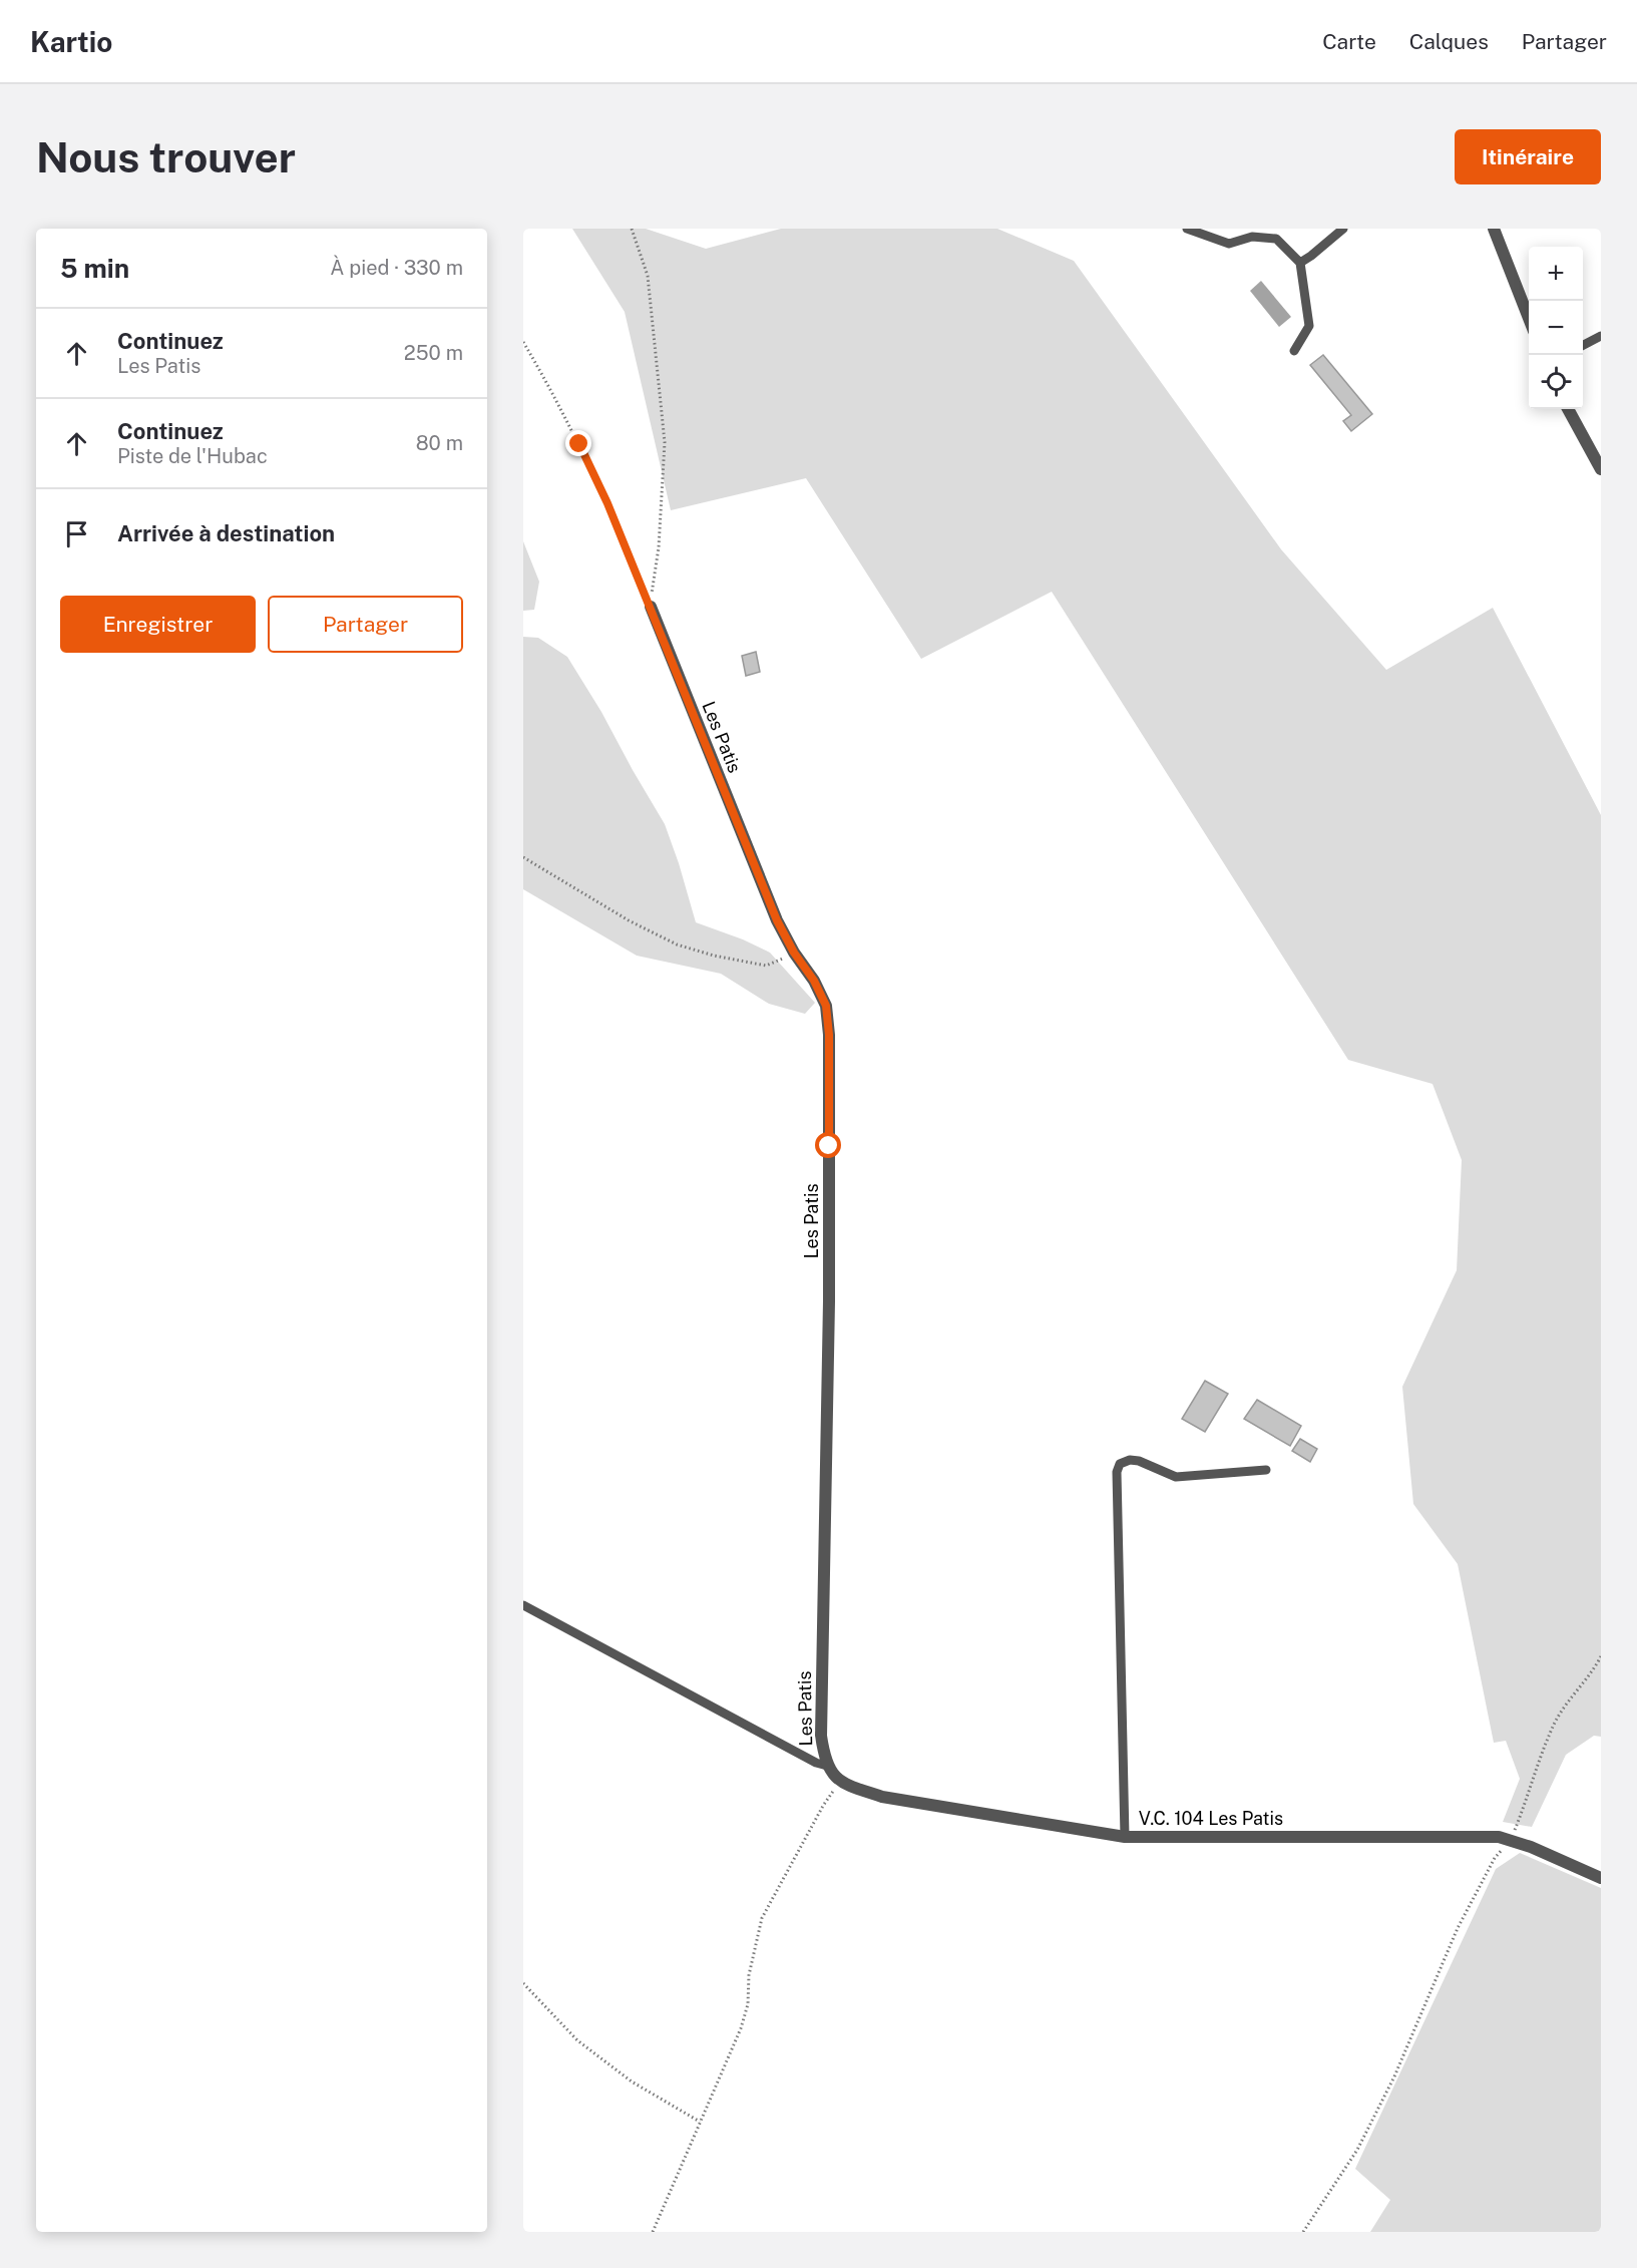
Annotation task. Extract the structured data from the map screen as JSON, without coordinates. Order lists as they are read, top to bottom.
{
  "streets": {
    "street": ["Les Patis", "V.C. 104 Les Patis"]
  },
  "page": {
    "header": "Kartio",
    "nav": ["Carte", "Calques", "Partager"],
    "buttons": [
      "Itinéraire",
      ["Enregistrer", "Partager"]
    ],
    "title": "Nous trouver",
    "heading": ["5 min", "À pied · 330 m"],
    "map_buttons": ["+", "−"],
    "list": [
      ["Continuez", "Les Patis", "250 m"],
      ["Continuez", "Piste de l'Hubac", "80 m"],
      "Arrivée à destination"
    ]
  }
}
